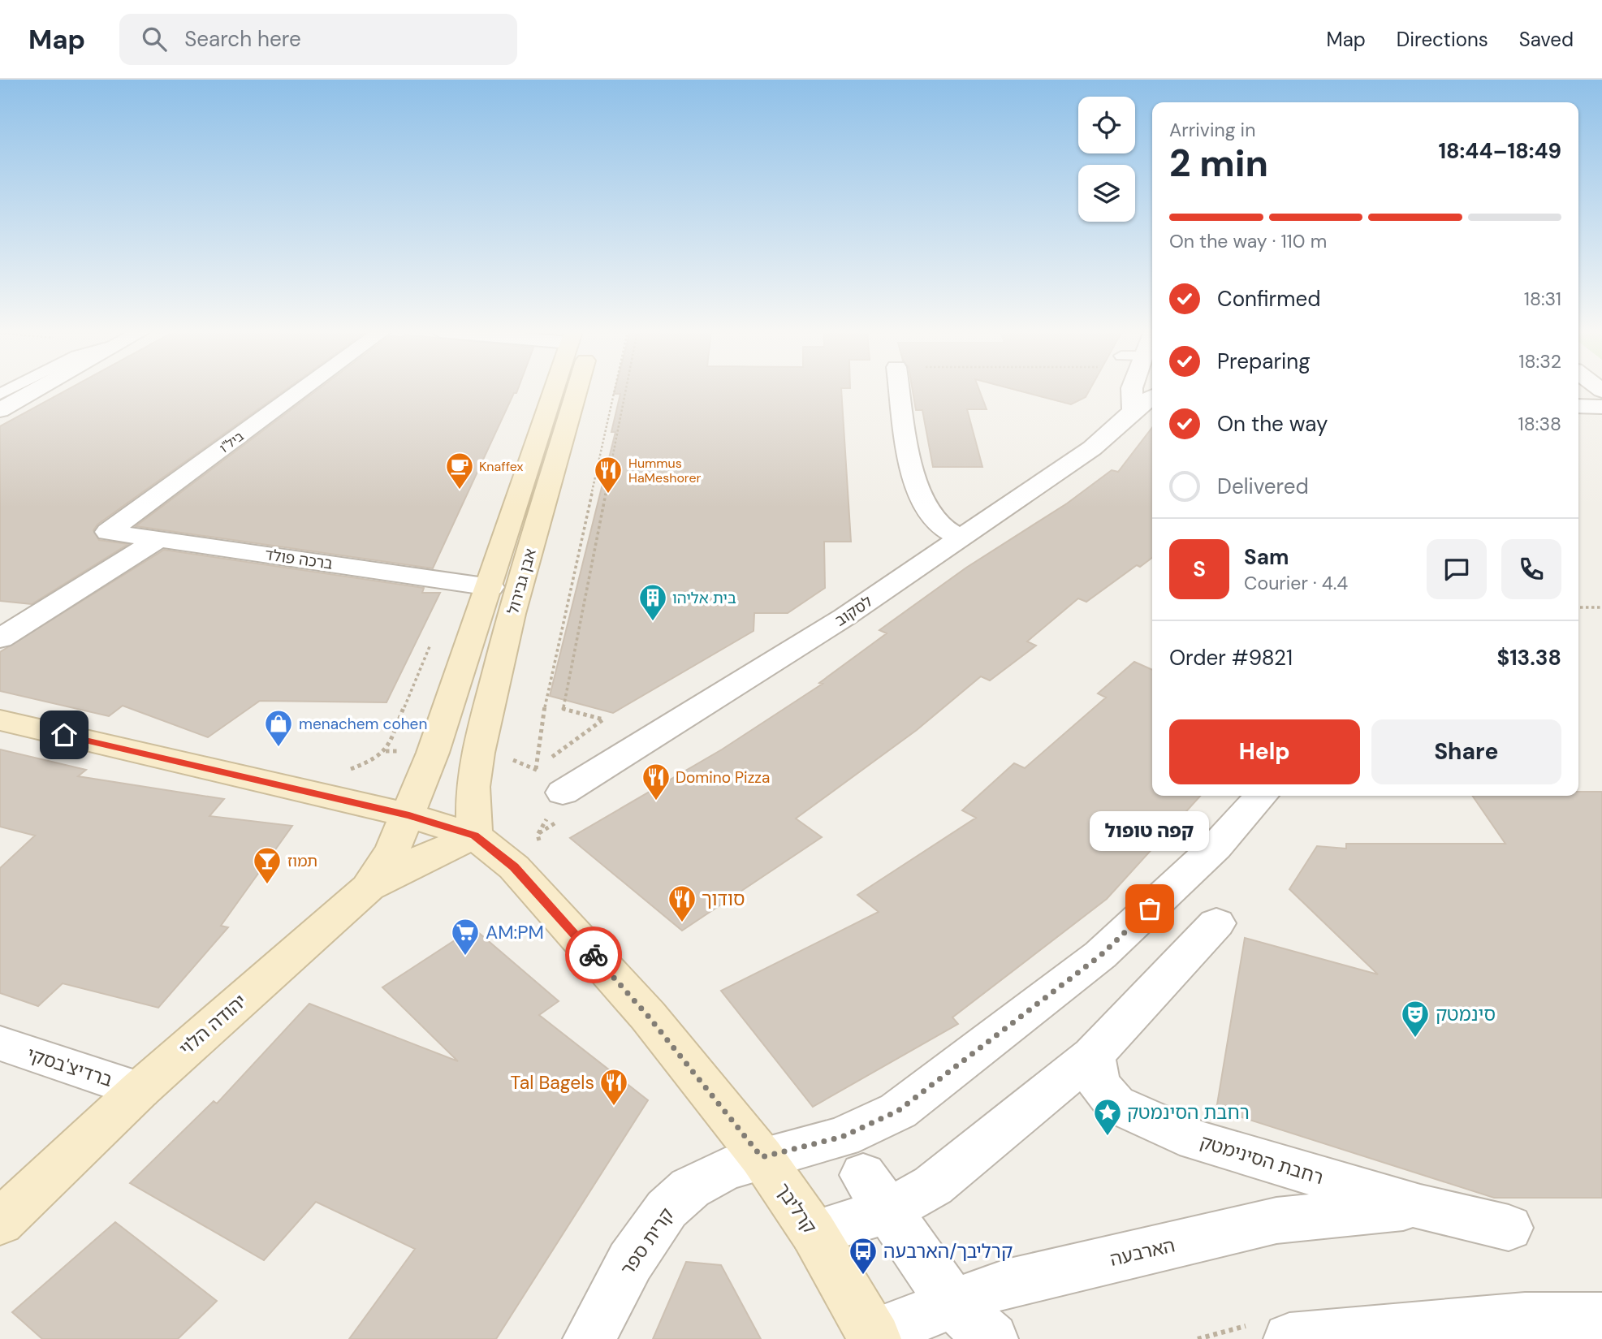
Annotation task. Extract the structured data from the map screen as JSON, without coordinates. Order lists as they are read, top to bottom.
{
  "streets": {
    "street": [
      "ביל\"ו",
      "ברכה פולד",
      "אבן גבירול",
      "לסקוב",
      "יהודה הלוי",
      "ברדיצ'בסקי",
      "רחבת הסינימטק",
      "קרליבך",
      "קרית ספר",
      "הארבעה"
    ]
  },
  "crossings": [
    ["ביל\"ו", "ברכה פולד"],
    ["ברכה פולד", "אבן גבירול"],
    ["אבן גבירול", "יהודה הלוי"],
    ["אבן גבירול", "קרליבך"],
    ["יהודה הלוי", "ברדיצ'בסקי"],
    ["רחבת הסינימטק", "הארבעה"],
    ["קרליבך", "קרית ספר"],
    ["קרליבך", "הארבעה"]
  ],
  "places": {
    "cafe": ["Knaffex"],
    "restaurant": [
      "Hummus HaMeshorer",
      "Domino Pizza",
      "סודוך",
      "Tal Bagels"
    ],
    "building": ["בית אליהו"],
    "shop": ["menachem cohen"],
    "bar": ["תמוז"],
    "other": ["קפה טופול"],
    "supermarket": ["AM:PM"],
    "theatre": ["סינמטק"],
    "place": ["רחבת הסינמטק"],
    "bus stop": ["קרליבך/הארבעה"]
  },
  "page": {
    "header": "Map",
    "search": "Search here",
    "nav": ["Map", "Directions", "Saved"],
    "heading": ["2 min", "Arriving in", "18:44–18:49"],
    "panel": [
      "Sam",
      "Courier · 4.4",
      "Order #9821",
      "$13.38"
    ],
    "bar": "On the way · 110 m",
    "list": [
      ["Confirmed", "18:31"],
      ["Preparing", "18:32"],
      ["On the way", "18:38"],
      "Delivered"
    ],
    "round": "S",
    "buttons": ["Help", "Share"],
    "bubble": "קפה טופול"
  }
}
